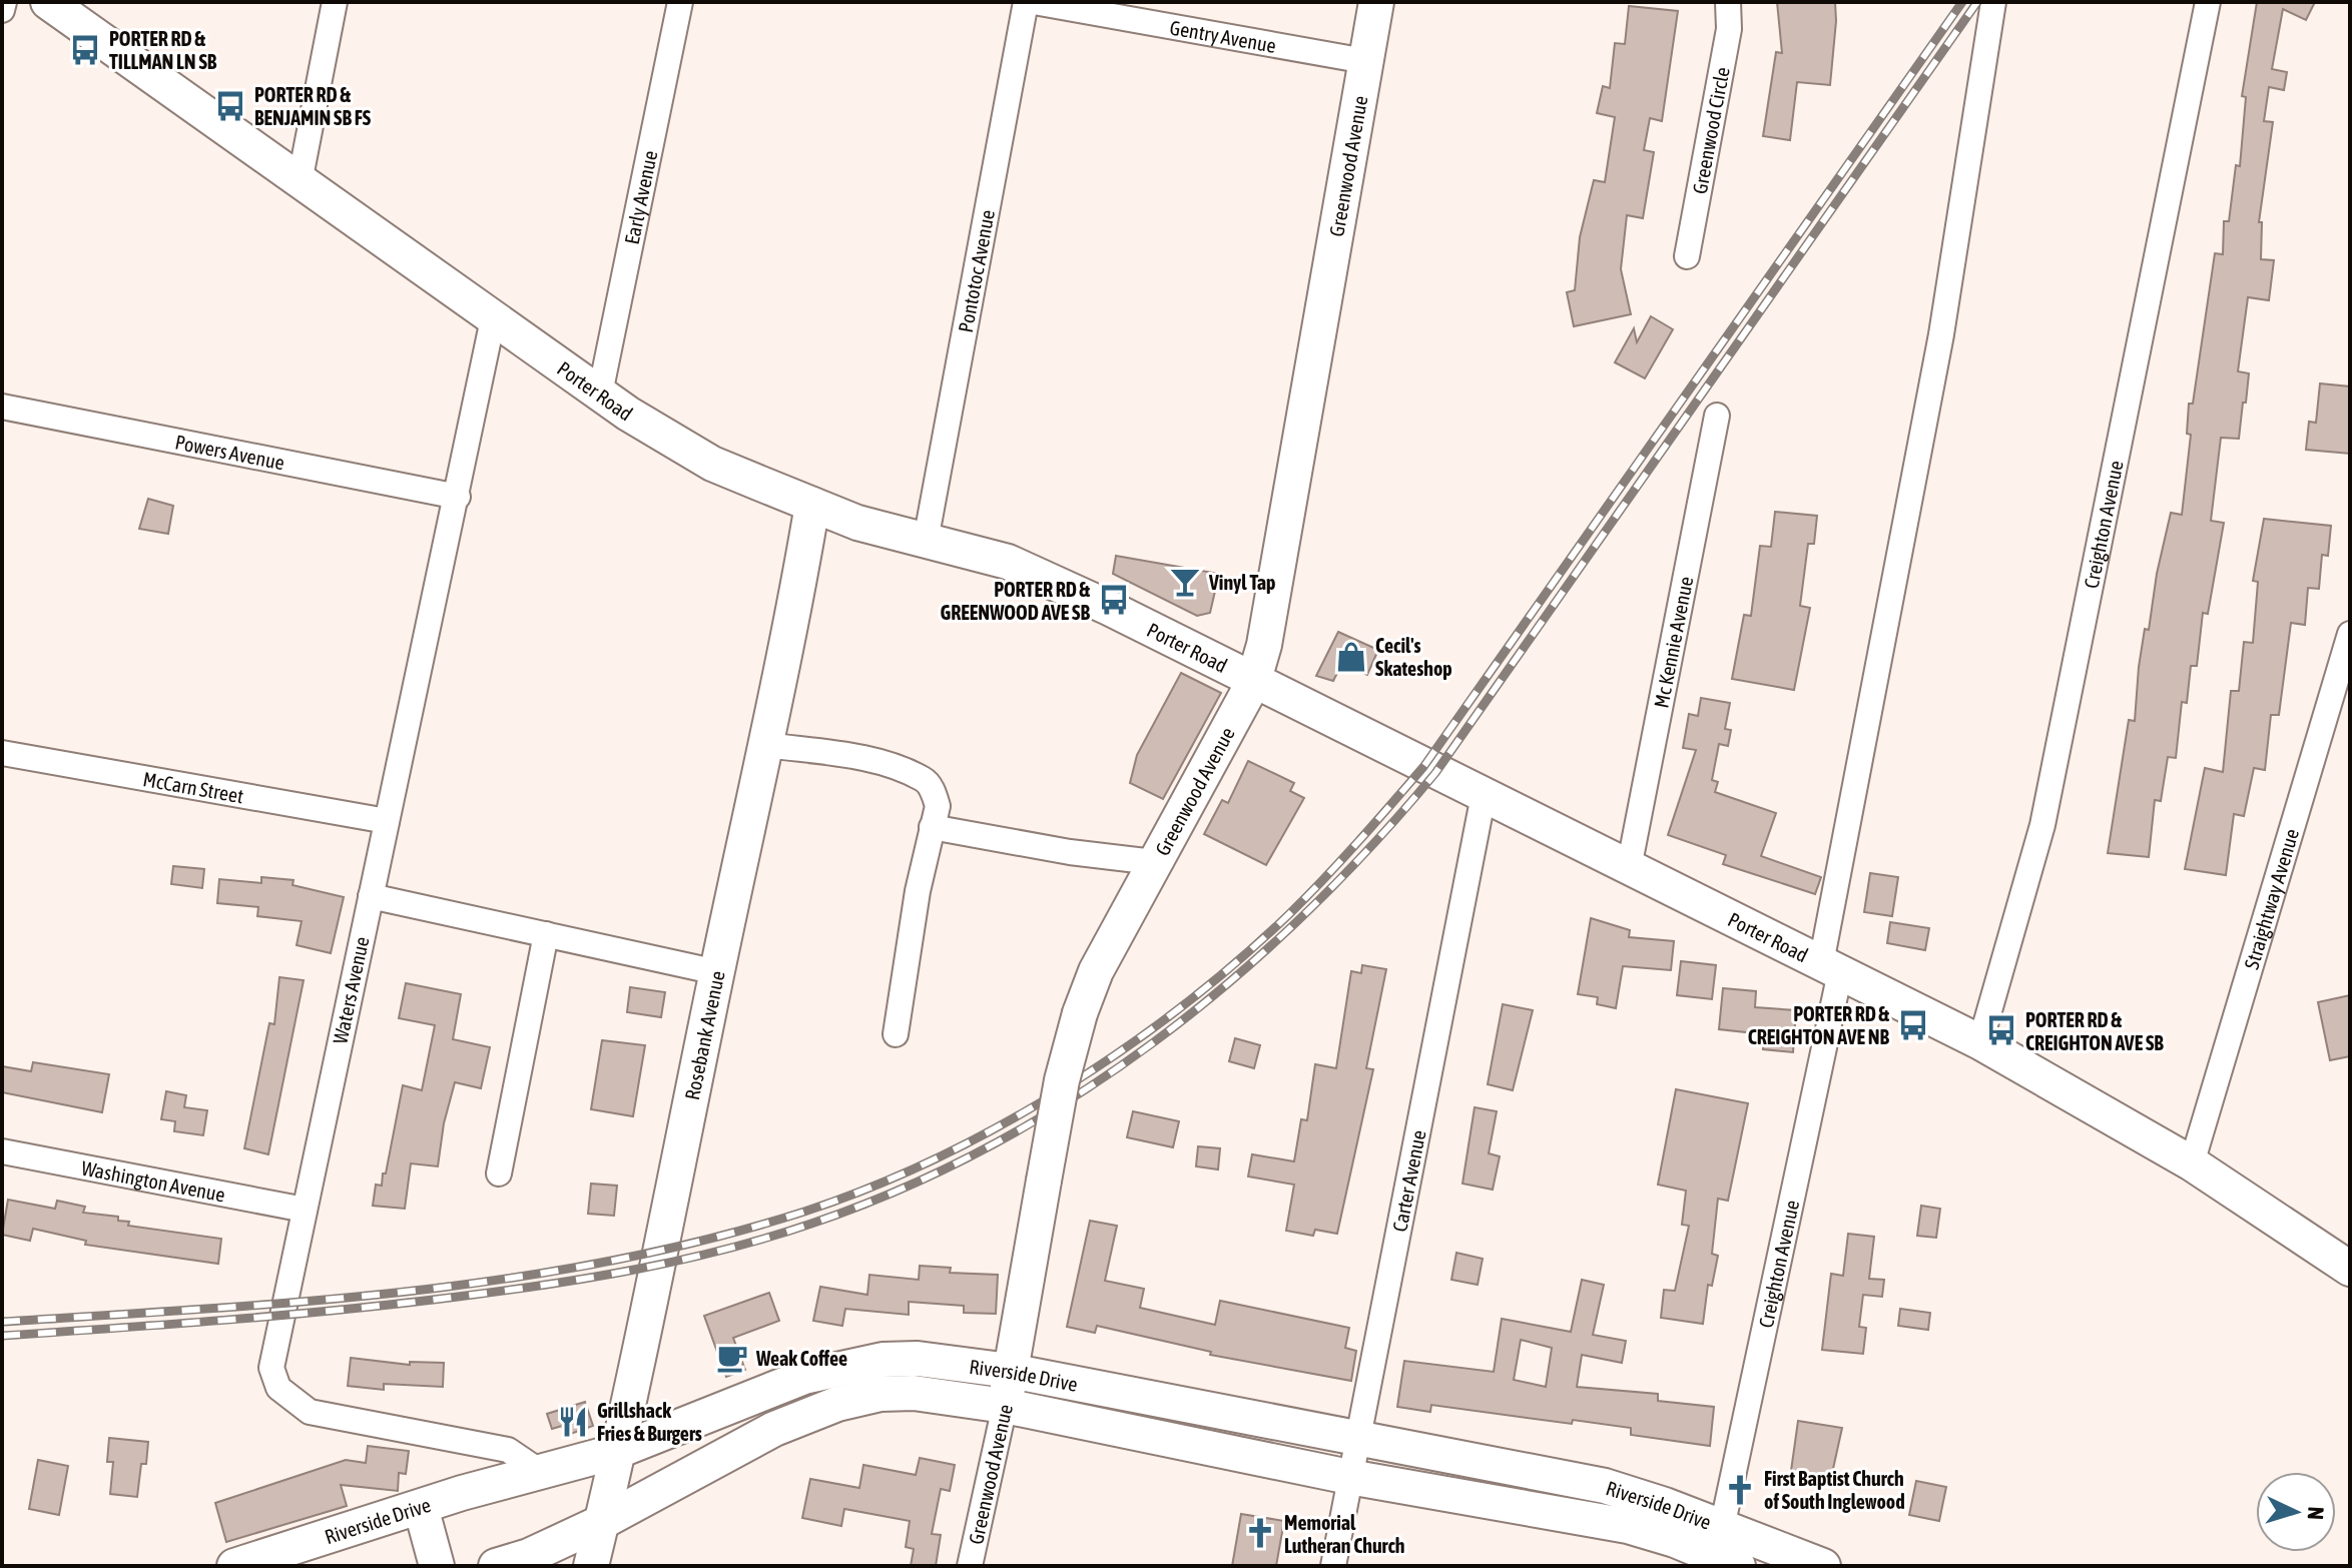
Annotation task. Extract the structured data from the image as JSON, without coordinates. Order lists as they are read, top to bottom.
{
  "streets": {
    "street": [
      "Gentry Avenue",
      "Greenwood Circle",
      "Greenwood Avenue",
      "Early Avenue",
      "Pontotoc Avenue",
      "Porter Road",
      "Powers Avenue",
      "Creighton Avenue",
      "Mc Kennie Avenue",
      "McCarn Street",
      "Straightway Avenue",
      "Waters Avenue",
      "Rosebank Avenue",
      "Washington Avenue",
      "Carter Avenue",
      "Riverside Drive"
    ]
  },
  "crossings": [
    ["Gentry Avenue", "Greenwood Avenue"],
    ["Greenwood Avenue", "Porter Road"],
    ["Greenwood Avenue", "Riverside Drive"],
    ["Early Avenue", "Porter Road"],
    ["Pontotoc Avenue", "Porter Road"],
    ["Porter Road", "Creighton Avenue"],
    ["Porter Road", "Mc Kennie Avenue"],
    ["Porter Road", "Straightway Avenue"],
    ["Porter Road", "Waters Avenue"],
    ["Porter Road", "Rosebank Avenue"],
    ["Porter Road", "Carter Avenue"],
    ["Powers Avenue", "Waters Avenue"],
    ["Creighton Avenue", "Riverside Drive"],
    ["McCarn Street", "Waters Avenue"],
    ["Waters Avenue", "Washington Avenue"],
    ["Waters Avenue", "Riverside Drive"],
    ["Rosebank Avenue", "Riverside Drive"],
    ["Carter Avenue", "Riverside Drive"]
  ],
  "places": {
    "bus stop": [
      "PORTER RD & TILLMAN LN SB",
      "PORTER RD & BENJAMIN SB FS",
      "PORTER RD & GREENWOOD AVE SB",
      "PORTER RD & CREIGHTON AVE NB",
      "PORTER RD & CREIGHTON AVE SB"
    ],
    "bar": ["Vinyl Tap"],
    "shop": ["Cecil's Skateshop"],
    "cafe": ["Weak Coffee"],
    "restaurant": ["Grillshack Fries & Burgers"],
    "church": ["First Baptist Church of South Inglewood", "Memorial Lutheran Church"]
  },
  "north": "right"
}
